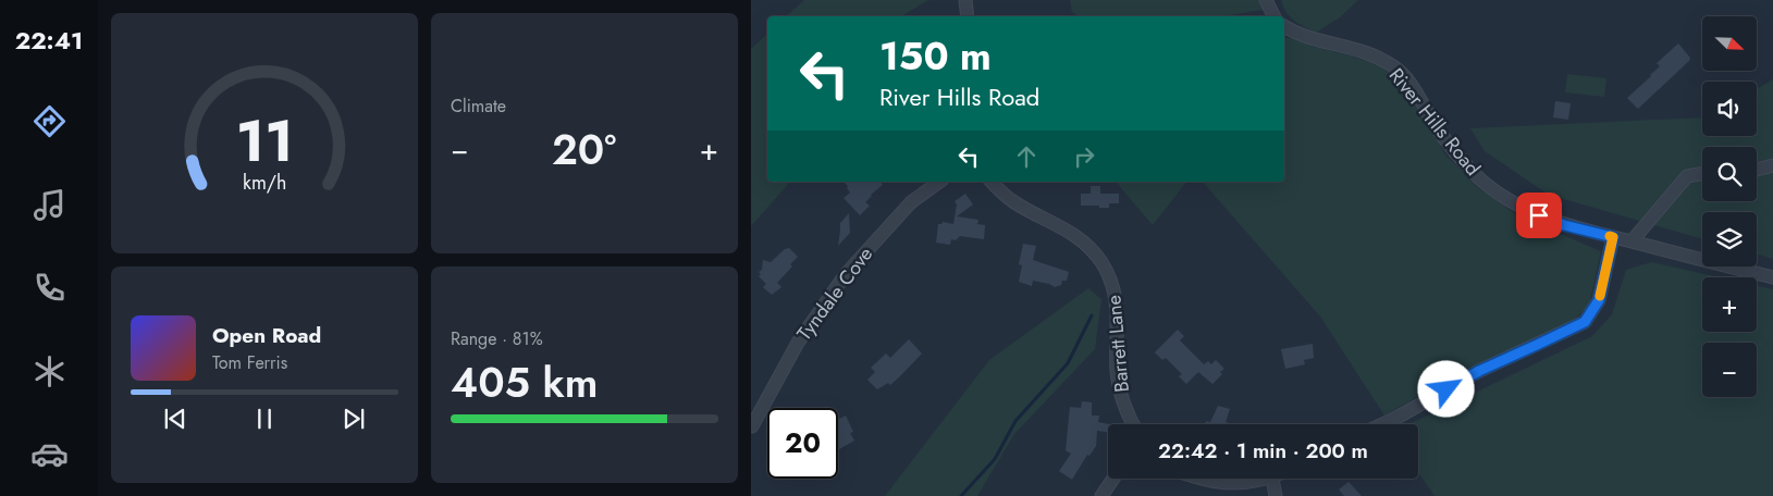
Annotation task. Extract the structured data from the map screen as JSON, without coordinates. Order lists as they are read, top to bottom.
{
  "streets": {
    "street": ["River Hills Road", "Tyndale Cove", "Barrett Lane"]
  },
  "north": "bottom right",
  "page": {
    "tabs": "22:41",
    "tile": [
      "Climate",
      ["Range · 81%", "405 km"]
    ],
    "map_buttons": ["+", "−"],
    "turn": ["150 m", "River Hills Road"],
    "heat": ["−", "20°", "+"],
    "song": ["Open Road", "Tom Ferris"],
    "limit": "20",
    "trip": "22:42 · 1 min · 200 m",
    "gauge": ["11", "km/h"]
  }
}
